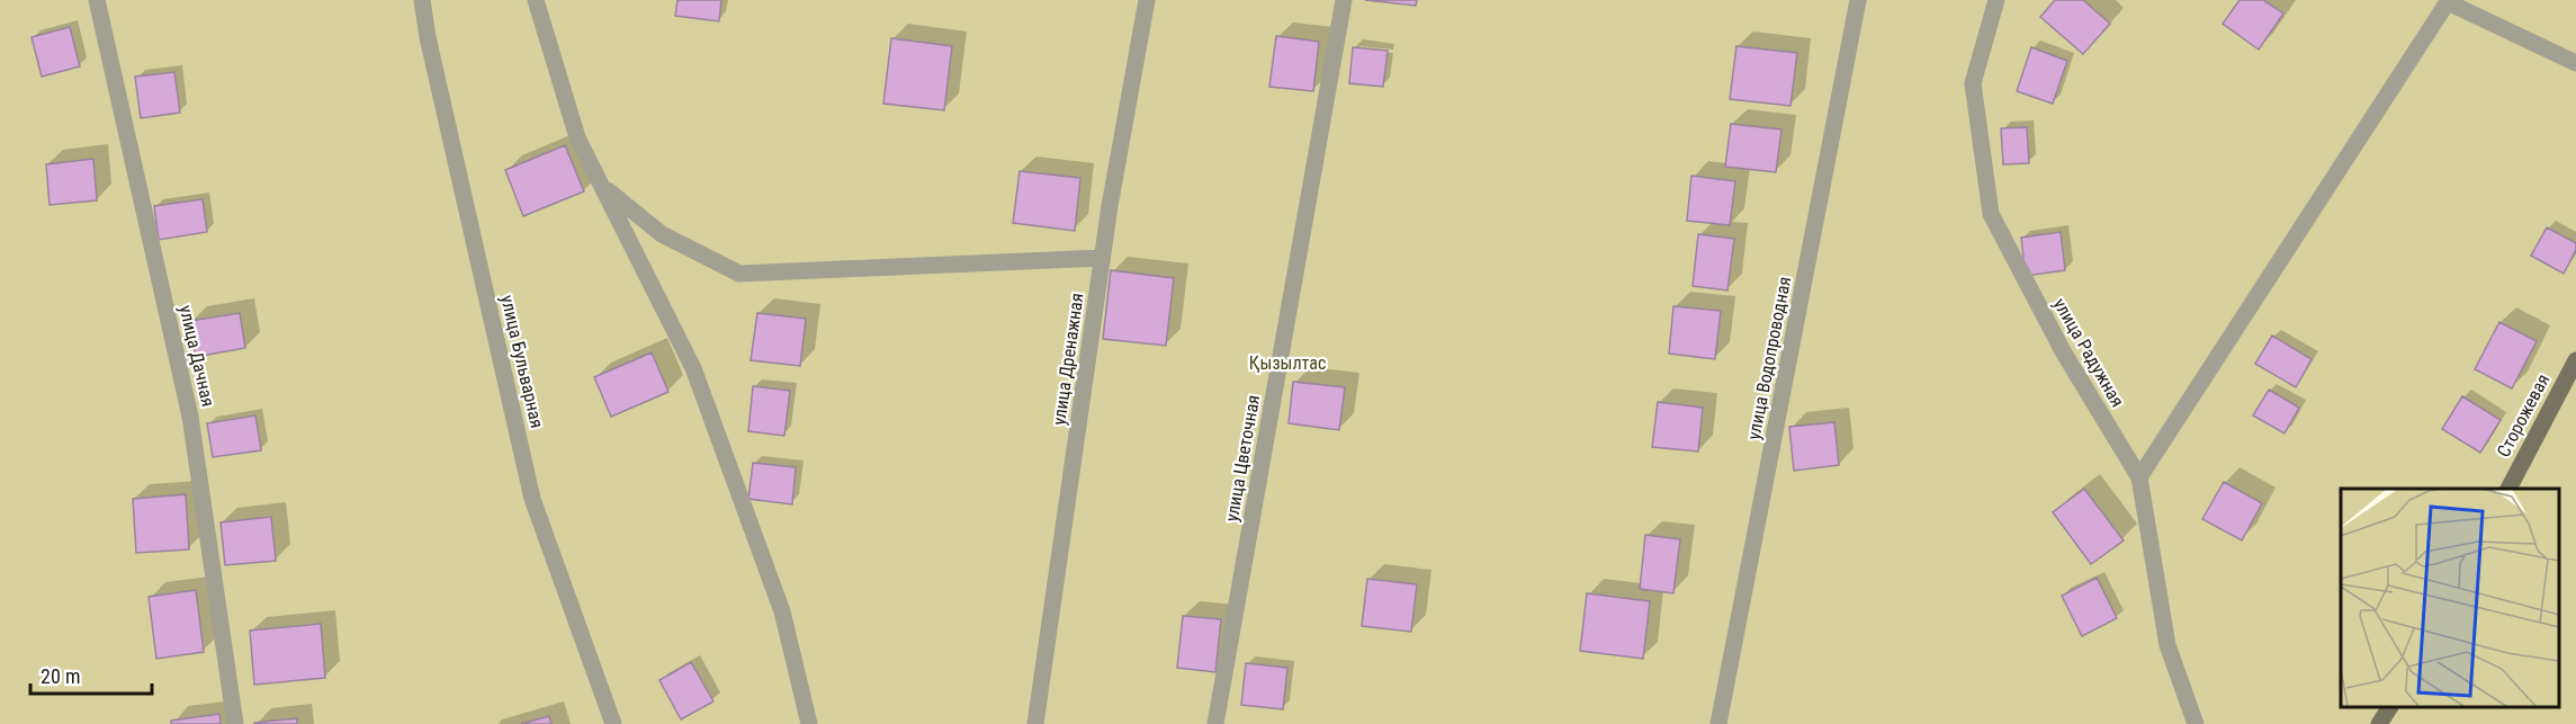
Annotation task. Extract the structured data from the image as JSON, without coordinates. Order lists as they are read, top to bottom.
{
  "streets": {
    "street": [
      "улица Радужная",
      "улица Дачная",
      "улица Водопроводная",
      "улица Дренажная",
      "улица Бульварная",
      "Сторожевая",
      "улица Цветочная"
    ]
  },
  "parks": ["Қызылтас"],
  "scale_bar": "20 m"
}
